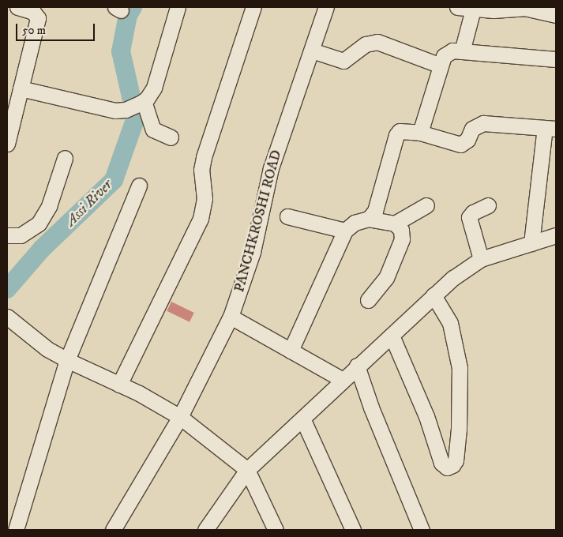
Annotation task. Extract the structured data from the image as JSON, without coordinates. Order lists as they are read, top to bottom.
{
  "streets": {
    "street": ["PANCHKROSHI ROAD"]
  },
  "water": ["Assi River"],
  "scale_bar": "50 m"
}
